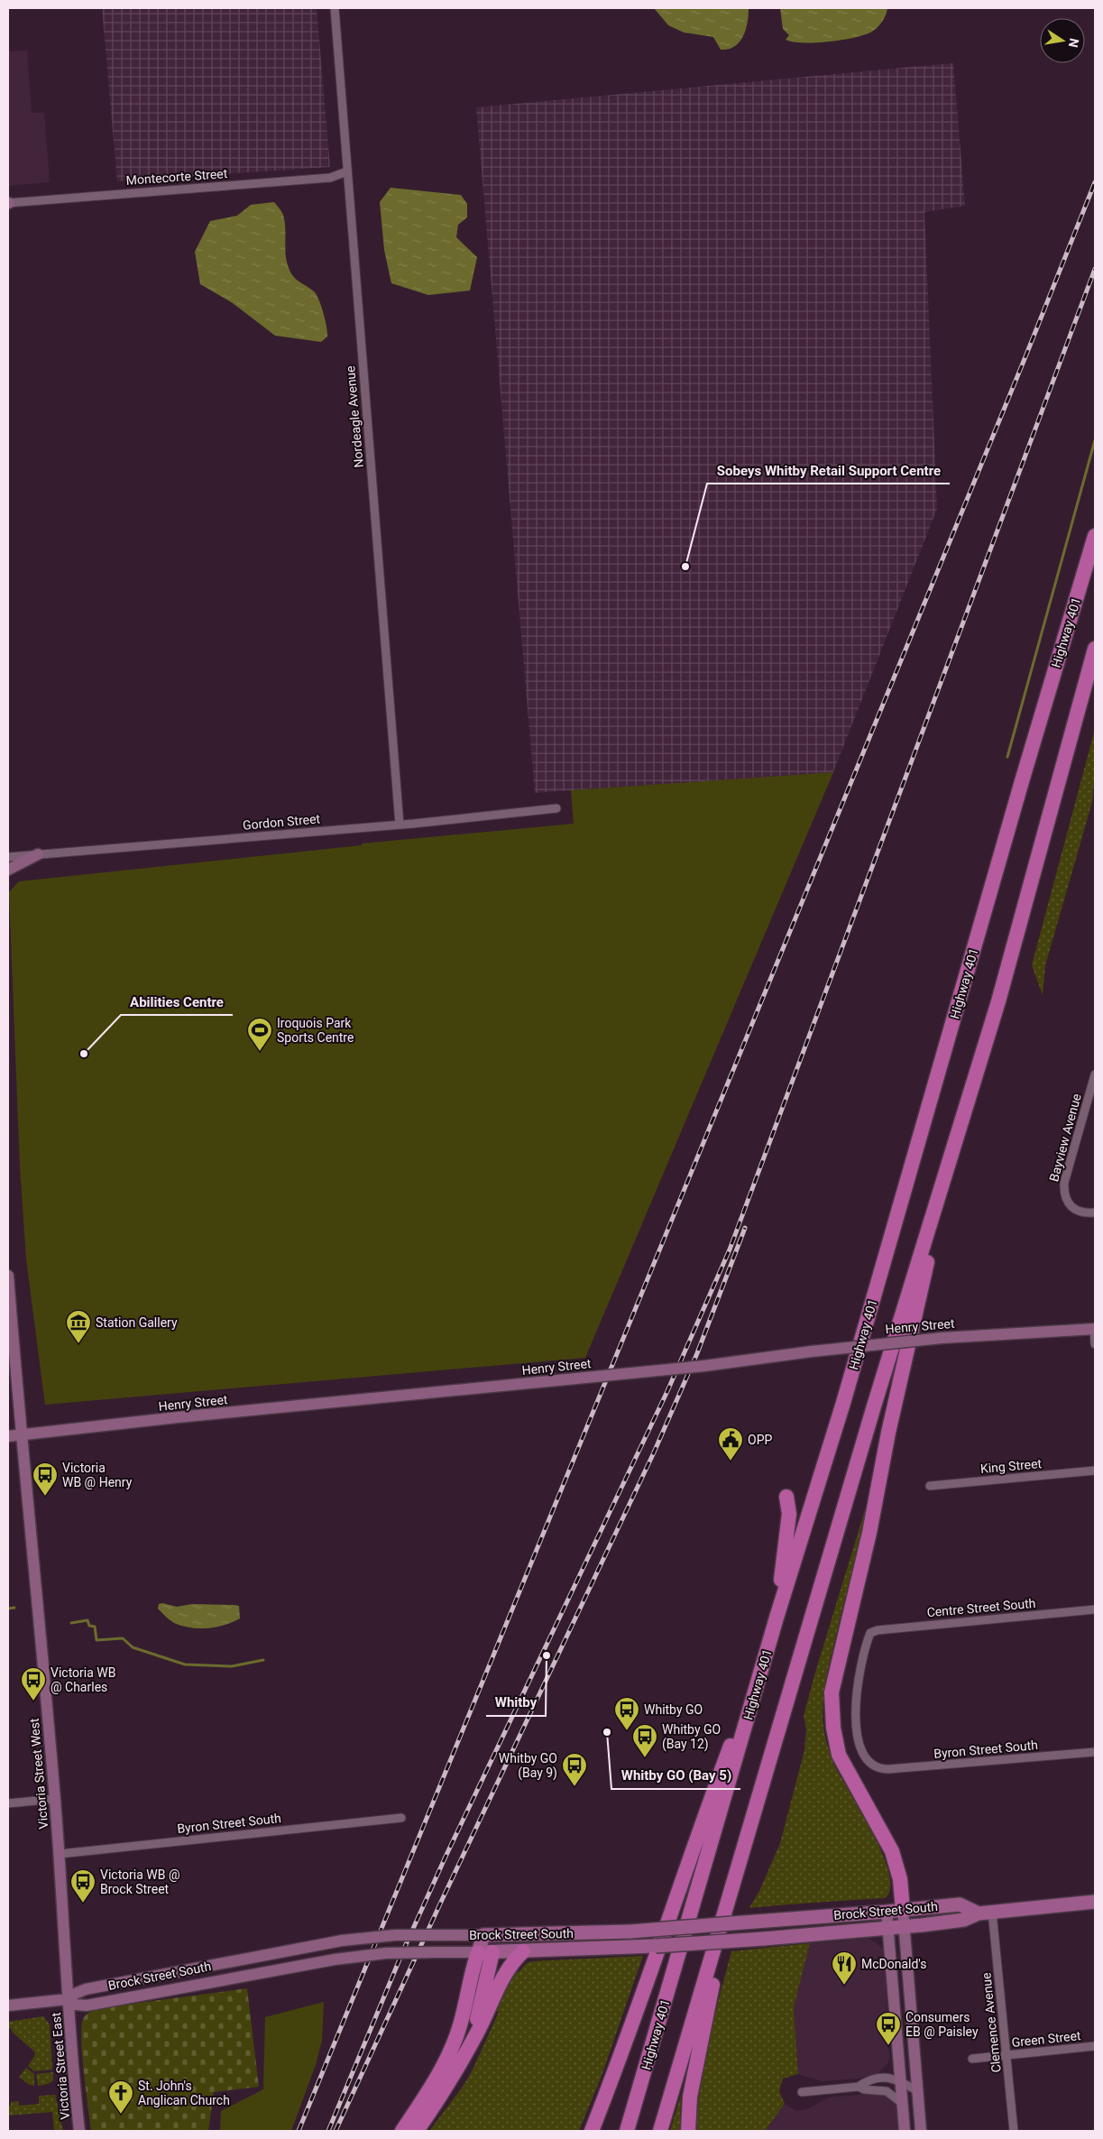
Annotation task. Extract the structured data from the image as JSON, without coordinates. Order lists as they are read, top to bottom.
{
  "streets": {
    "highway": ["Highway 401"],
    "main road": [
      "Henry Street",
      "Victoria Street West",
      "Brock Street South",
      "Victoria Street East"
    ],
    "street": [
      "Montecorte Street",
      "Nordeagle Avenue",
      "Gordon Street",
      "Bayview Avenue",
      "King Street",
      "Centre Street South",
      "Byron Street South",
      "Clemence Avenue",
      "Green Street"
    ]
  },
  "crossings": [
    ["Montecorte Street", "Nordeagle Avenue"],
    ["Nordeagle Avenue", "Gordon Street"],
    ["Henry Street", "Victoria Street West"],
    ["Centre Street South", "Byron Street South"],
    ["Byron Street South", "Victoria Street West"],
    ["Victoria Street West", "Brock Street South"],
    ["Victoria Street West", "Victoria Street East"],
    ["Brock Street South", "Clemence Avenue"],
    ["Brock Street South", "Victoria Street East"],
    ["Clemence Avenue", "Green Street"]
  ],
  "places": {
    "other": [
      "Sobeys Whitby Retail Support Centre",
      "Abilities Centre",
      "Whitby",
      "Whitby GO (Bay 5)"
    ],
    "sports": ["Iroquois Park Sports Centre"],
    "museum": ["Station Gallery"],
    "public building": ["OPP"],
    "bus stop": [
      "Victoria WB @ Henry",
      "Victoria WB @ Charles",
      "Whitby GO",
      "Whitby GO (Bay 12)",
      "Whitby GO (Bay 9)",
      "Victoria WB @ Brock Street",
      "Consumers EB @ Paisley"
    ],
    "restaurant": ["McDonald's"],
    "church": ["St. John's Anglican Church"]
  },
  "north": "right"
}
